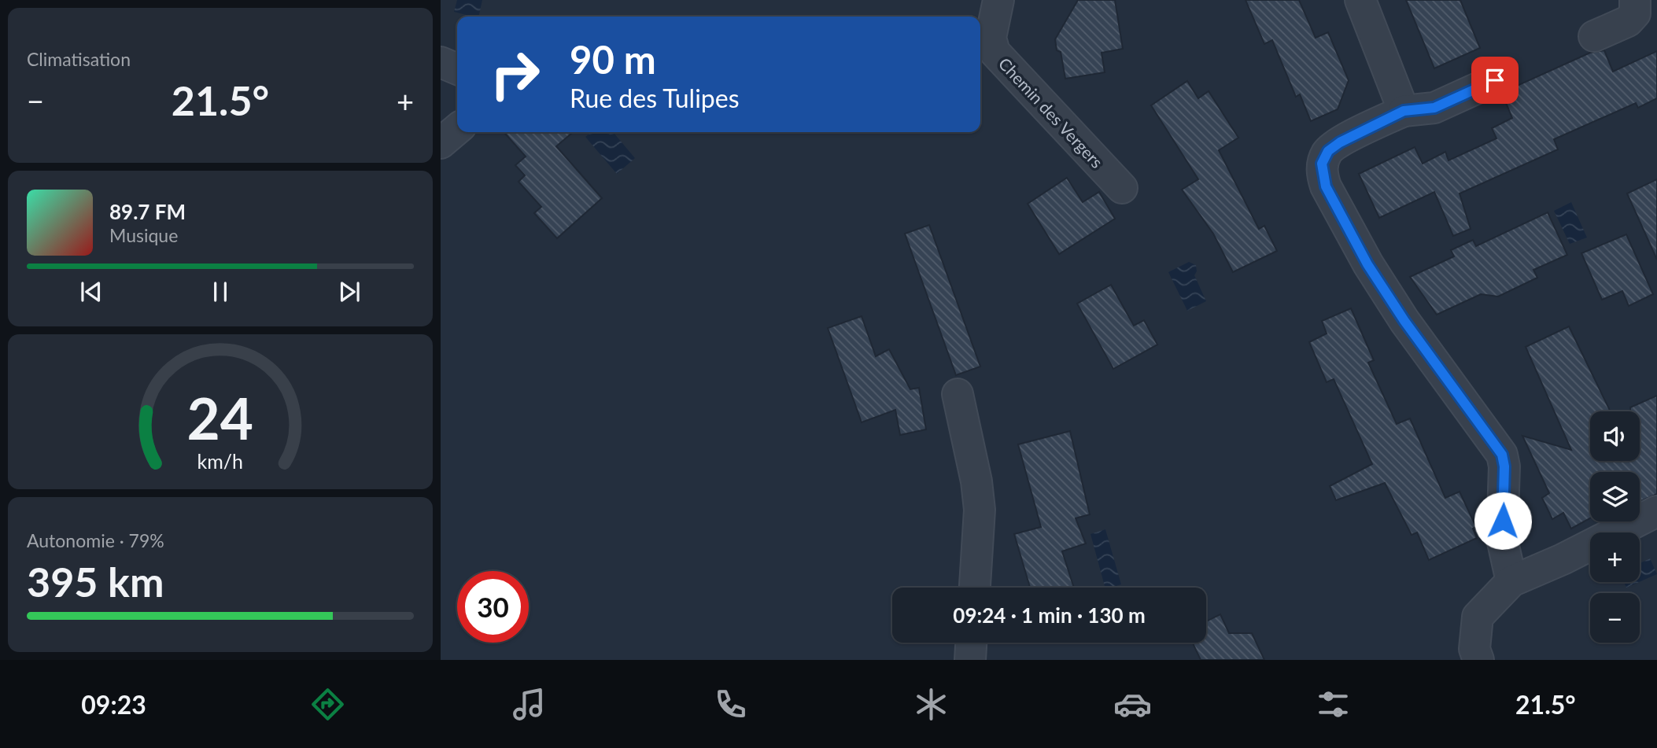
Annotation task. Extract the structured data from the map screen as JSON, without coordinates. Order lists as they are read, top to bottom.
{
  "streets": {
    "street": ["Chemin des Vergers"]
  },
  "page": {
    "tile": [
      "Climatisation",
      ["Autonomie · 79%", "395 km"]
    ],
    "turn": ["90 m", "Rue des Tulipes"],
    "heat": ["−", "21.5°", "+"],
    "song": ["89.7 FM", "Musique"],
    "map_buttons": ["+", "−"],
    "limit": "30",
    "trip": "09:24 · 1 min · 130 m",
    "tabs": ["09:23", "21.5°"],
    "gauge": ["24", "km/h"]
  }
}
